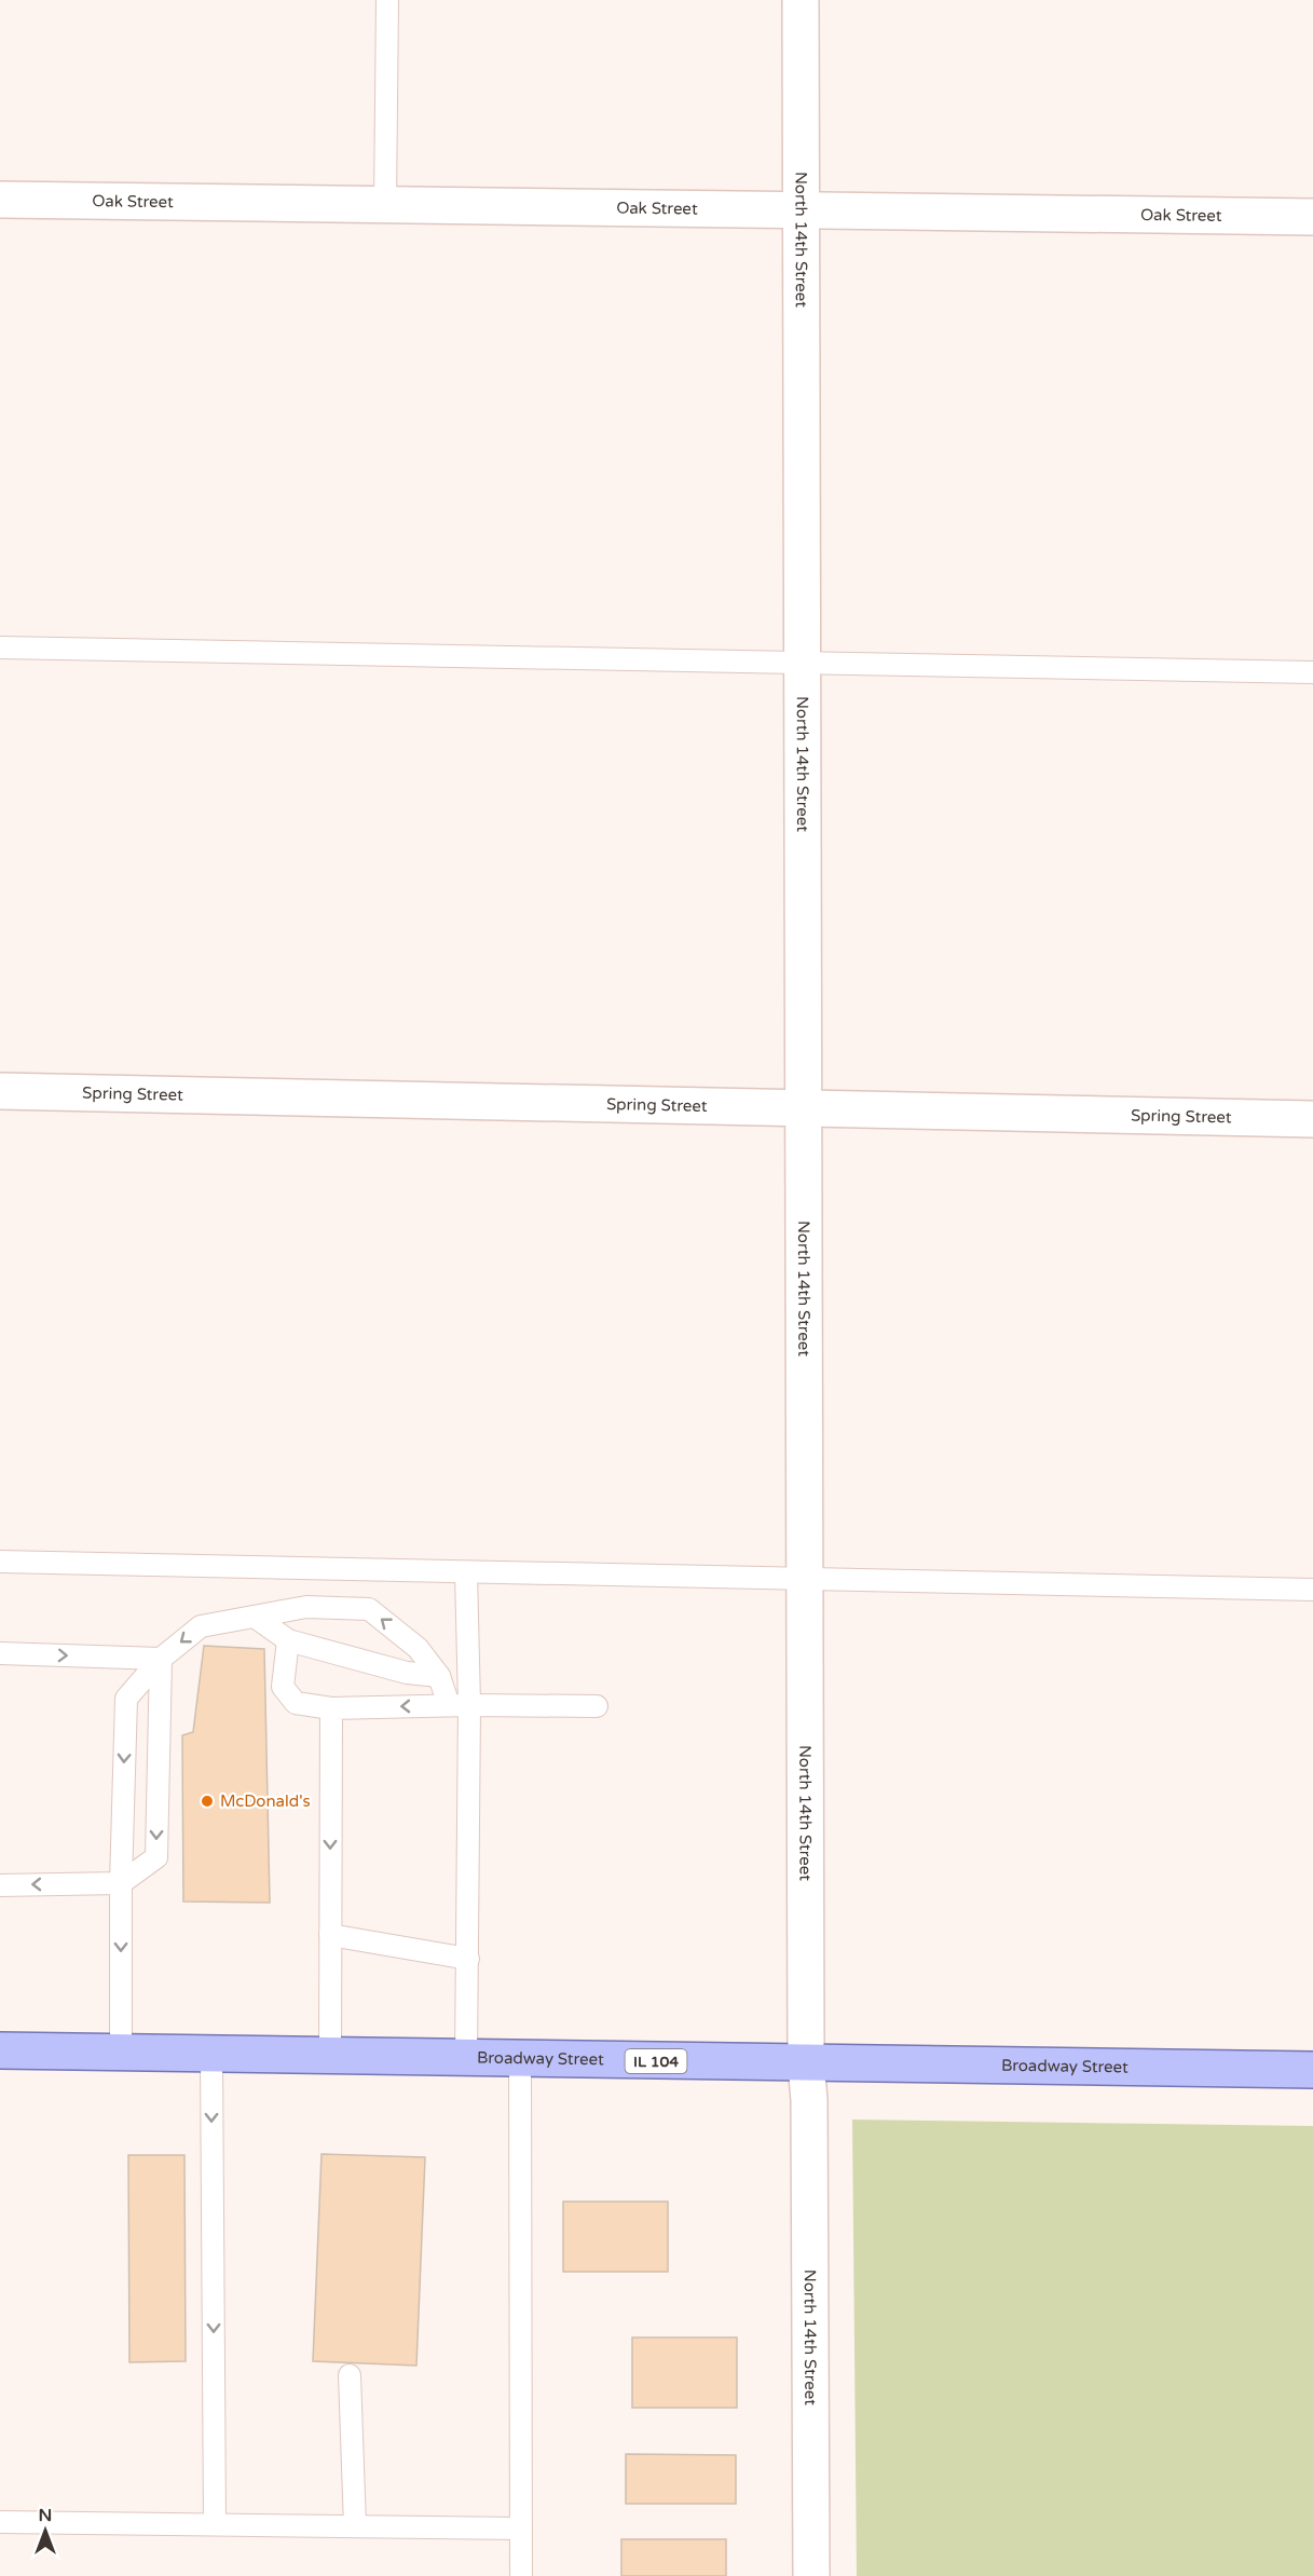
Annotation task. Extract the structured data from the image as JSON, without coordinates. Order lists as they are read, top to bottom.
{
  "streets": {
    "main road": ["Broadway Street", "IL 104"],
    "street": ["Oak Street", "North 14th Street", "Spring Street"]
  },
  "crossings": [
    ["Oak Street", "North 14th Street"],
    ["North 14th Street", "Spring Street"],
    ["North 14th Street", "Broadway Street"]
  ],
  "places": ["McDonald's"],
  "north": "top"
}
